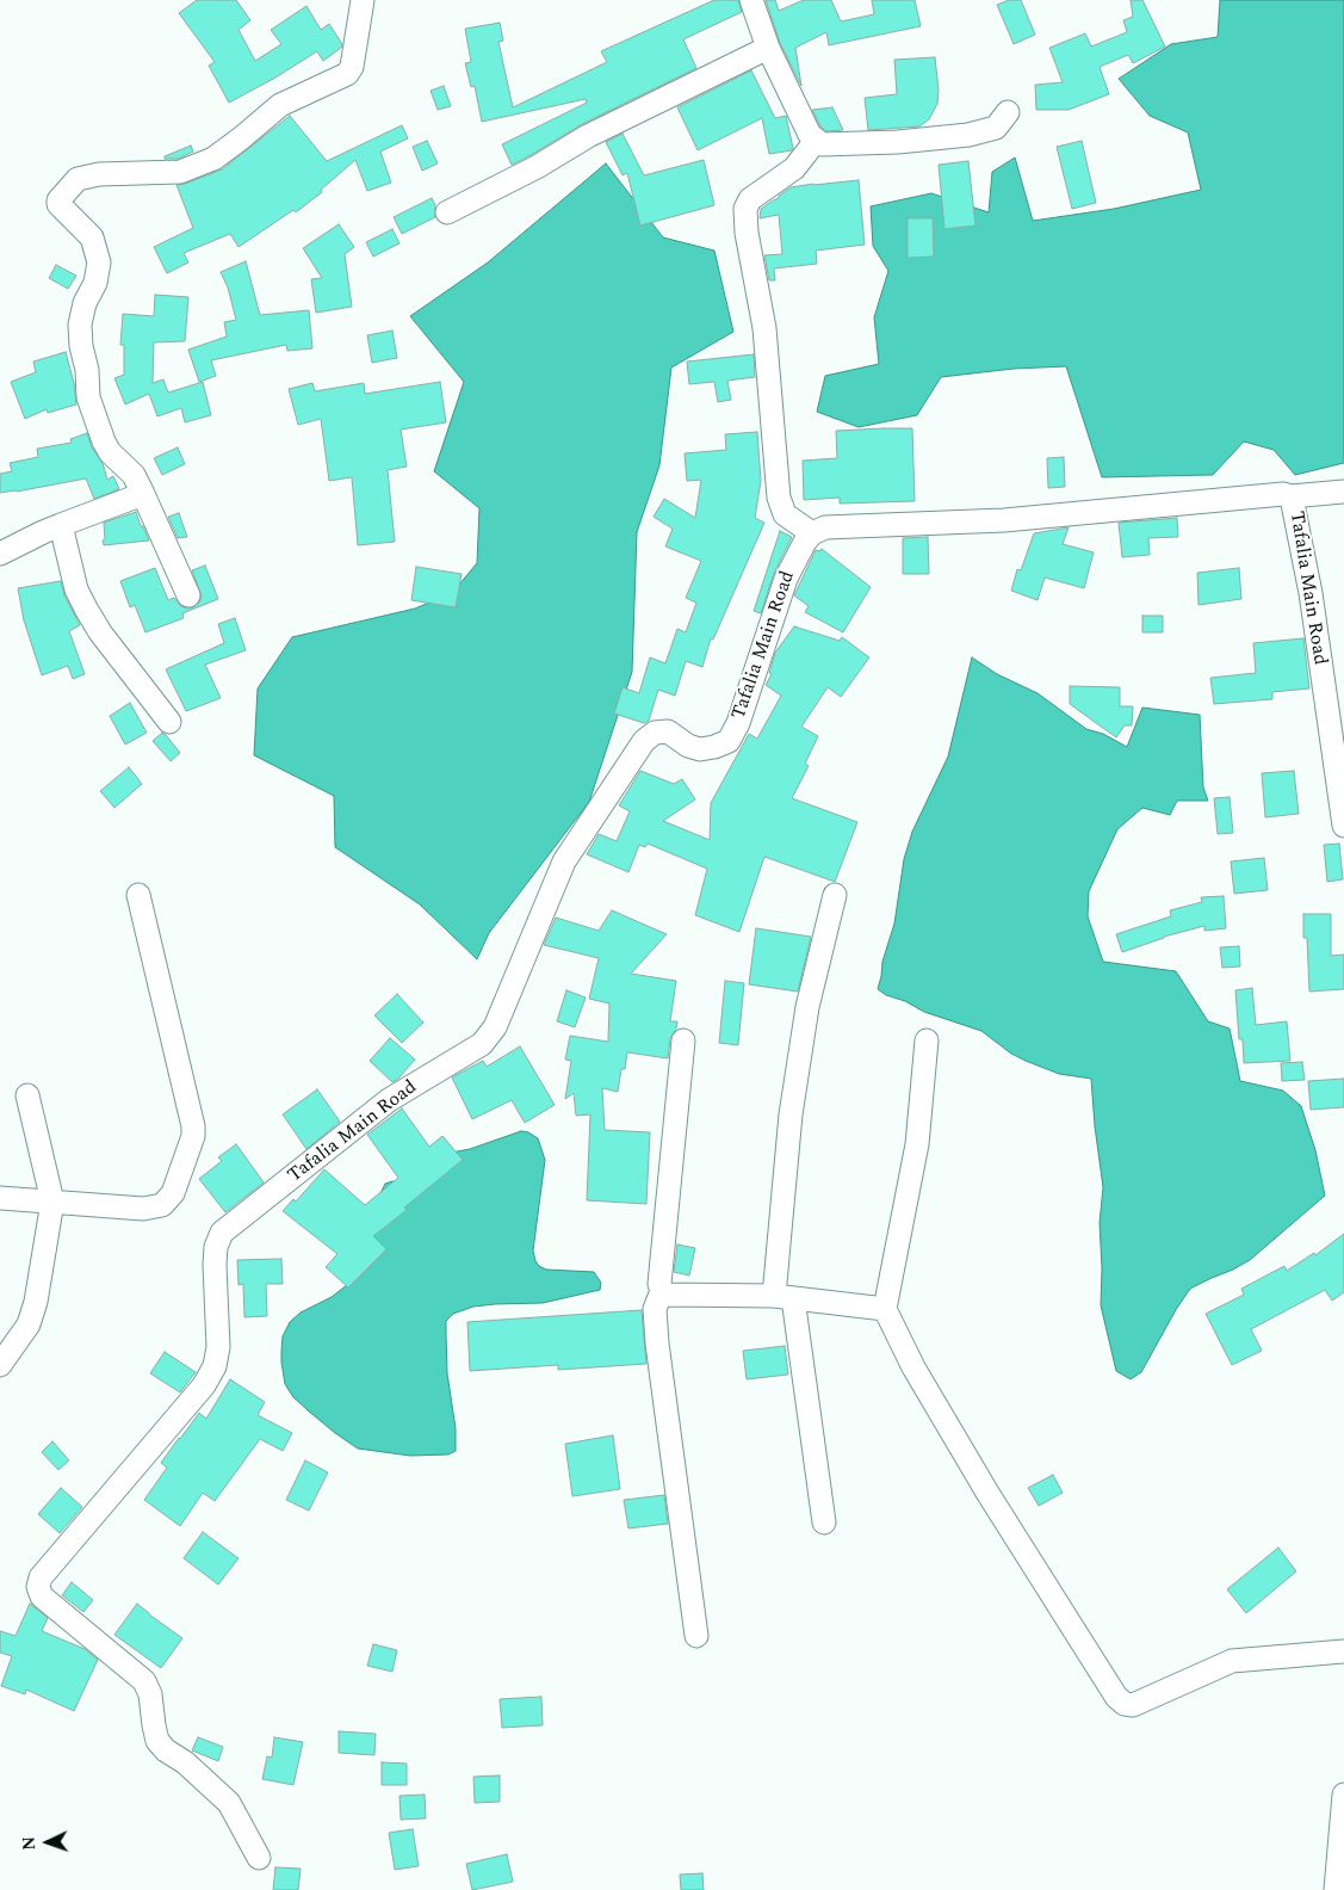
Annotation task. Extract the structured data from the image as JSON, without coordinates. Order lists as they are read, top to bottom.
{
  "streets": {
    "street": ["Tafalia Main Road"]
  },
  "north": "left"
}
